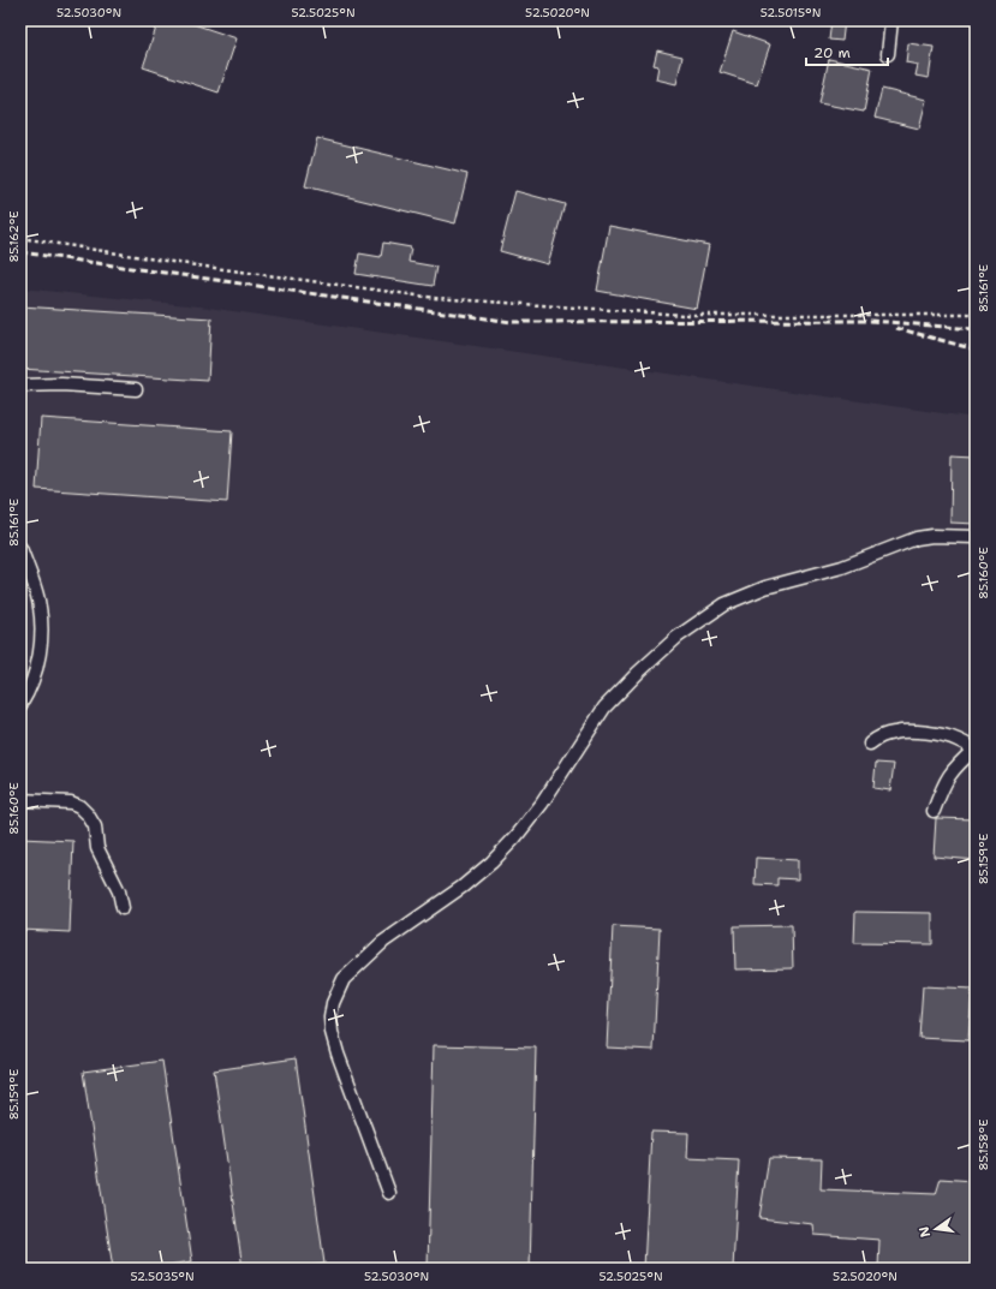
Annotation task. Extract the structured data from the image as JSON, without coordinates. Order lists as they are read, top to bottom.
{
  "scale_bar": "20 m",
  "north": "left",
  "coordinates": [
    "52.5030°N",
    "52.5025°N",
    "52.5020°N",
    "52.5015°N",
    "85.162°E",
    "85.161°E",
    "85.160°E",
    "85.159°E",
    "85.158°E",
    "52.5035°N"
  ]
}
